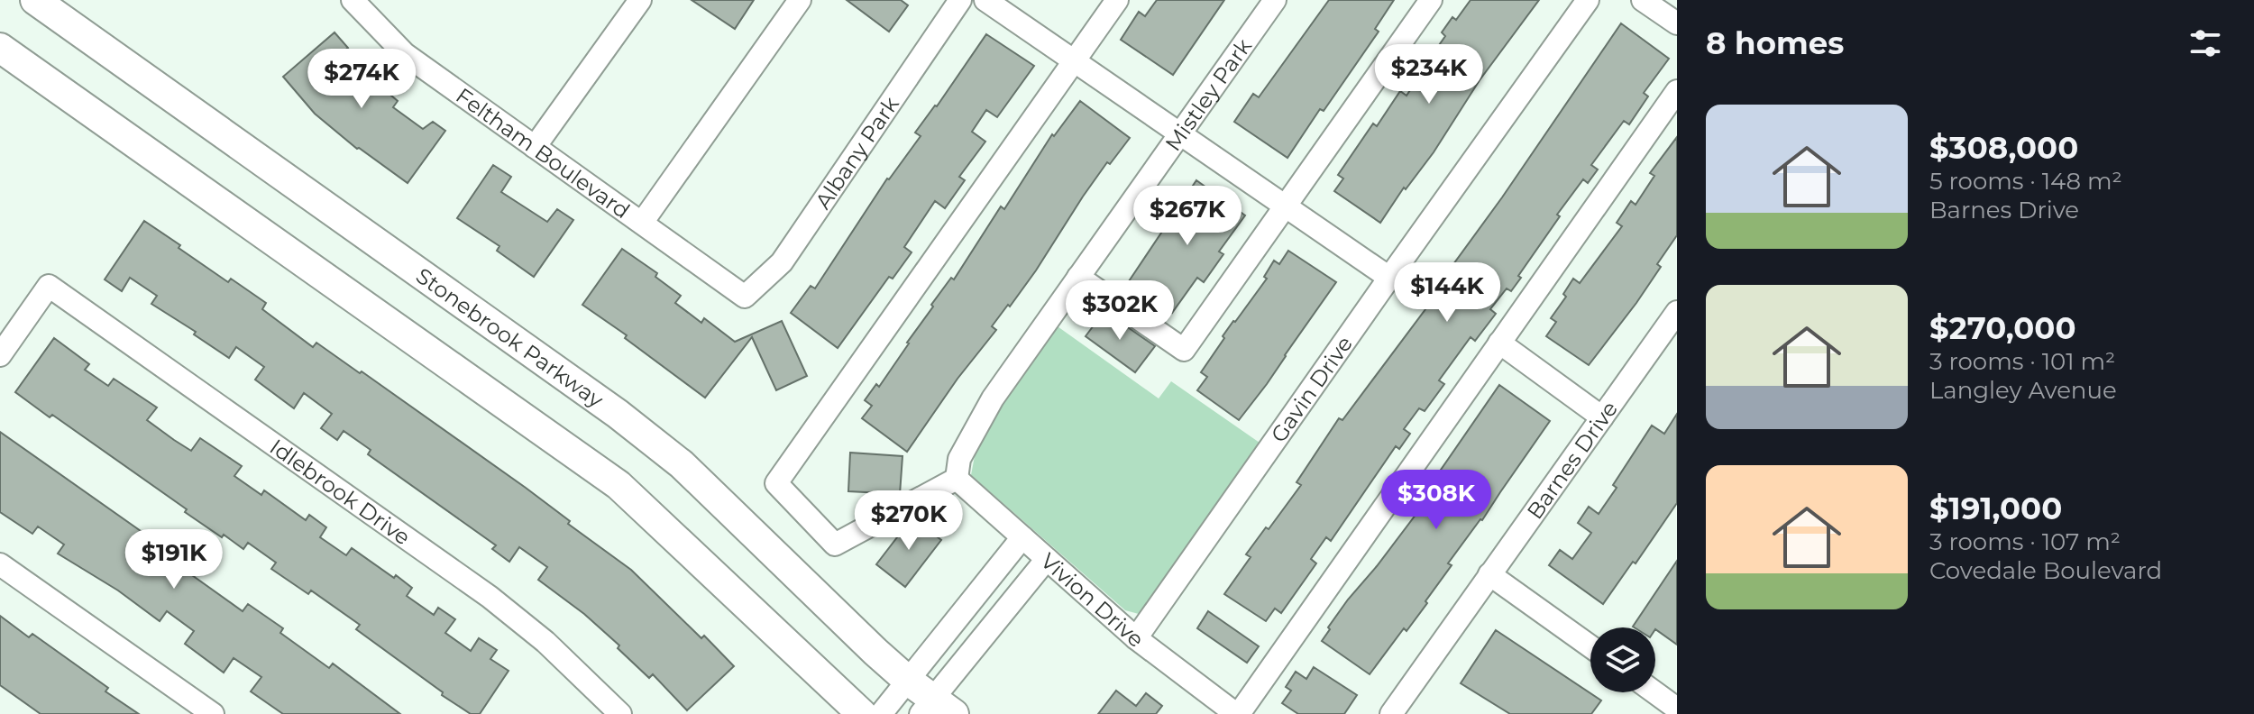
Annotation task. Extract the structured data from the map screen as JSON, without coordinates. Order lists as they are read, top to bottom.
{
  "streets": {
    "main road": ["Stonebrook Parkway"],
    "street": [
      "Mistley Park",
      "Albany Park",
      "Feltham Boulevard",
      "Gavin Drive",
      "Barnes Drive",
      "Idlebrook Drive",
      "Vivion Drive"
    ]
  },
  "crossings": [
    ["Mistley Park", "Vivion Drive"],
    ["Albany Park", "Feltham Boulevard"],
    ["Gavin Drive", "Vivion Drive"]
  ],
  "page": {
    "heading": "8 homes",
    "price": [
      "$234K",
      "$274K",
      "$267K",
      "$144K",
      "$302K",
      "$308K",
      "$270K",
      "$191K"
    ],
    "list": [
      {
        "name": "$308,000",
        "note": "5 rooms · 148 m² · Barnes Drive"
      },
      {
        "name": "$270,000",
        "note": "3 rooms · 101 m² · Langley Avenue"
      },
      {
        "name": "$191,000",
        "note": "3 rooms · 107 m² · Covedale Boulevard"
      }
    ]
  }
}
